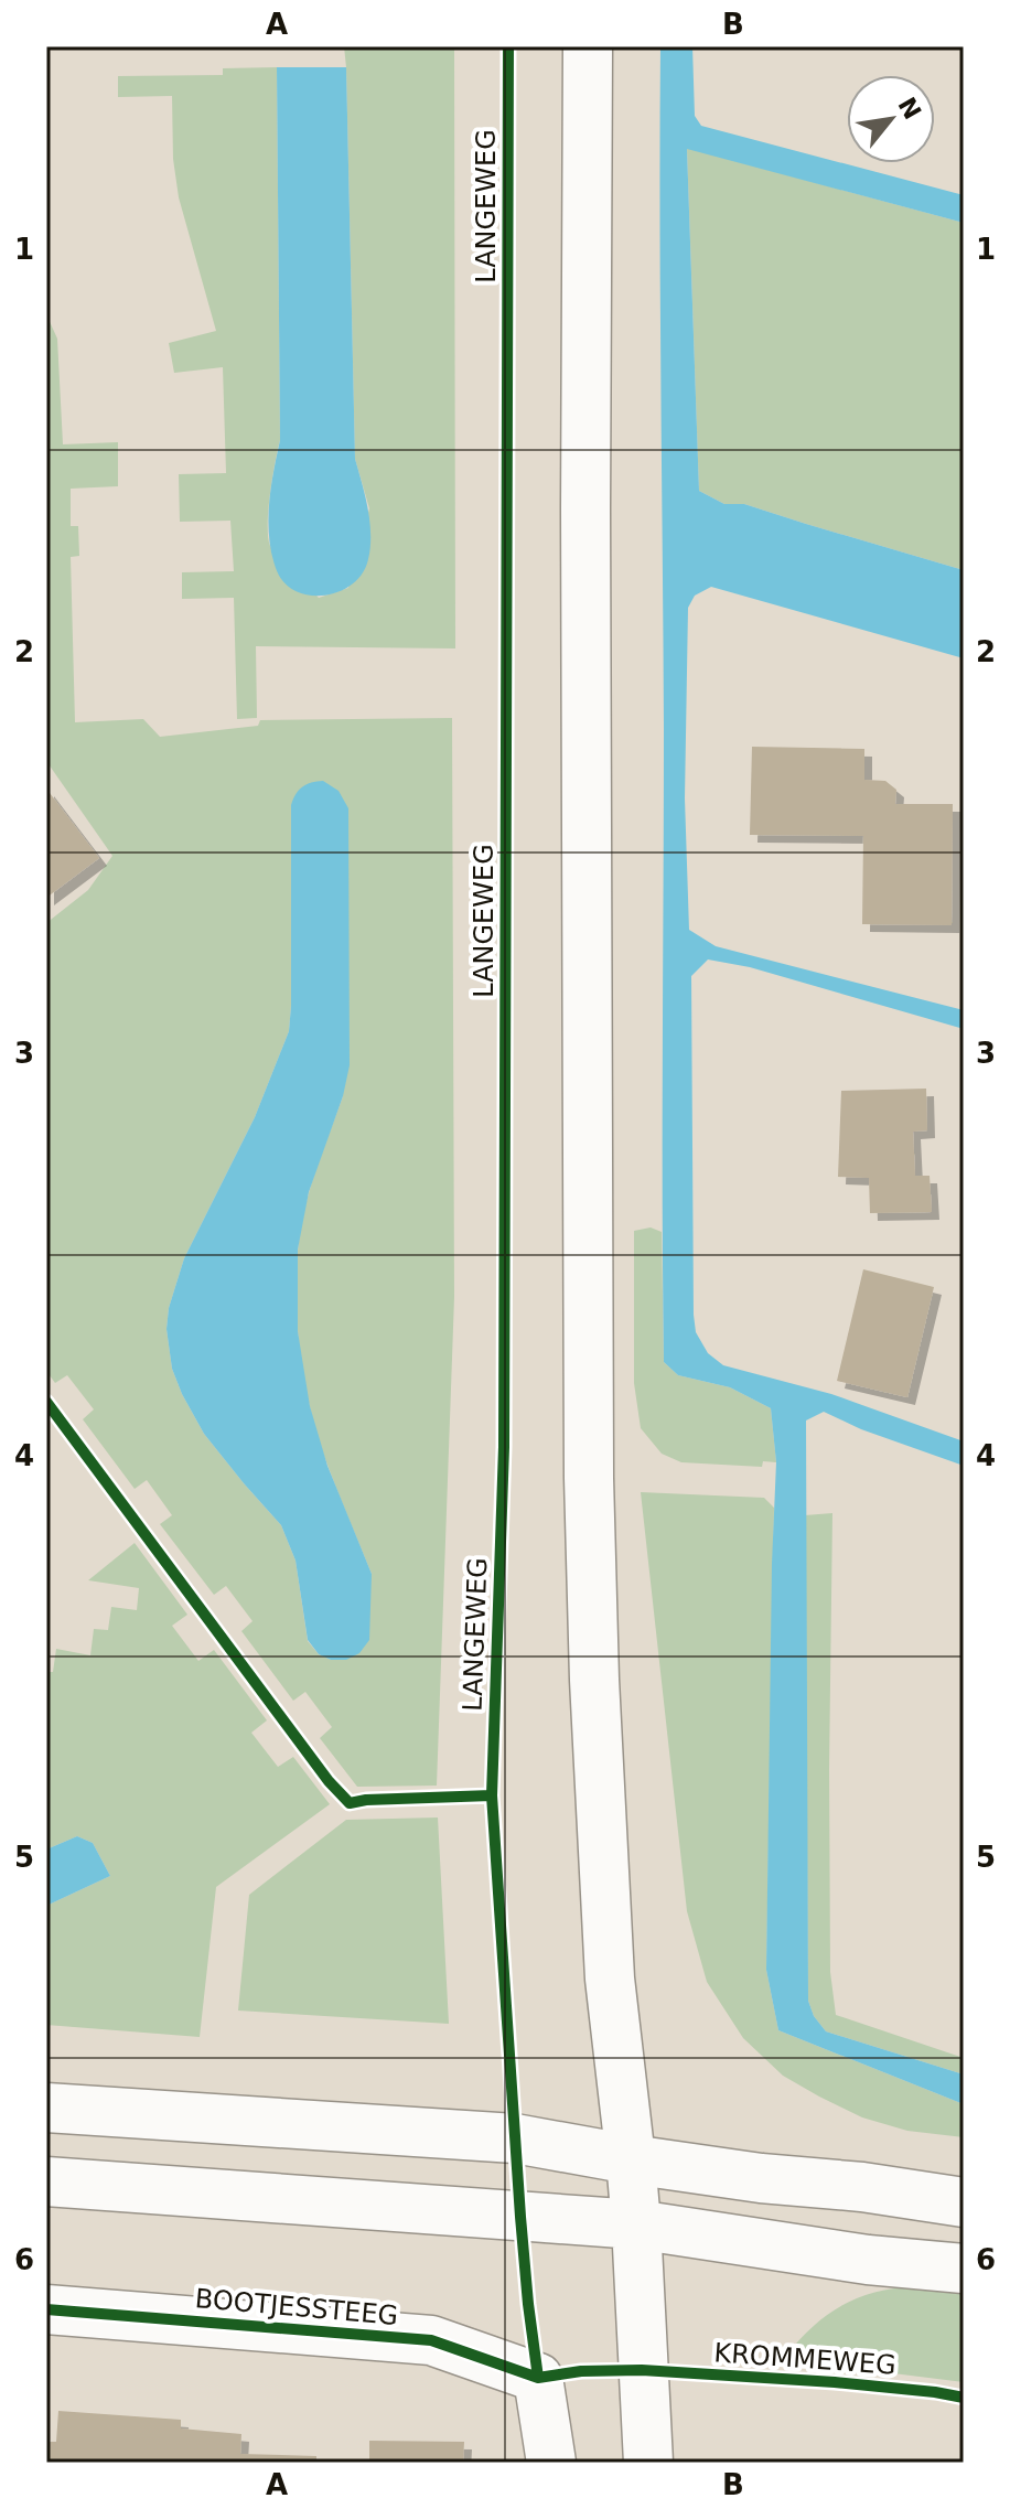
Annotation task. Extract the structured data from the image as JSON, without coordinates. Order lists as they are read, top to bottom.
{
  "streets": {
    "main road": ["BOOTJESSTEEG"],
    "cycle path": ["LANGEWEG", "KROMMEWEG"]
  },
  "north": "top right",
  "grid": {
    "columns": ["A", "B"],
    "rows": [
      "1",
      "2",
      "3",
      "4",
      "5",
      "6"
    ]
  }
}
